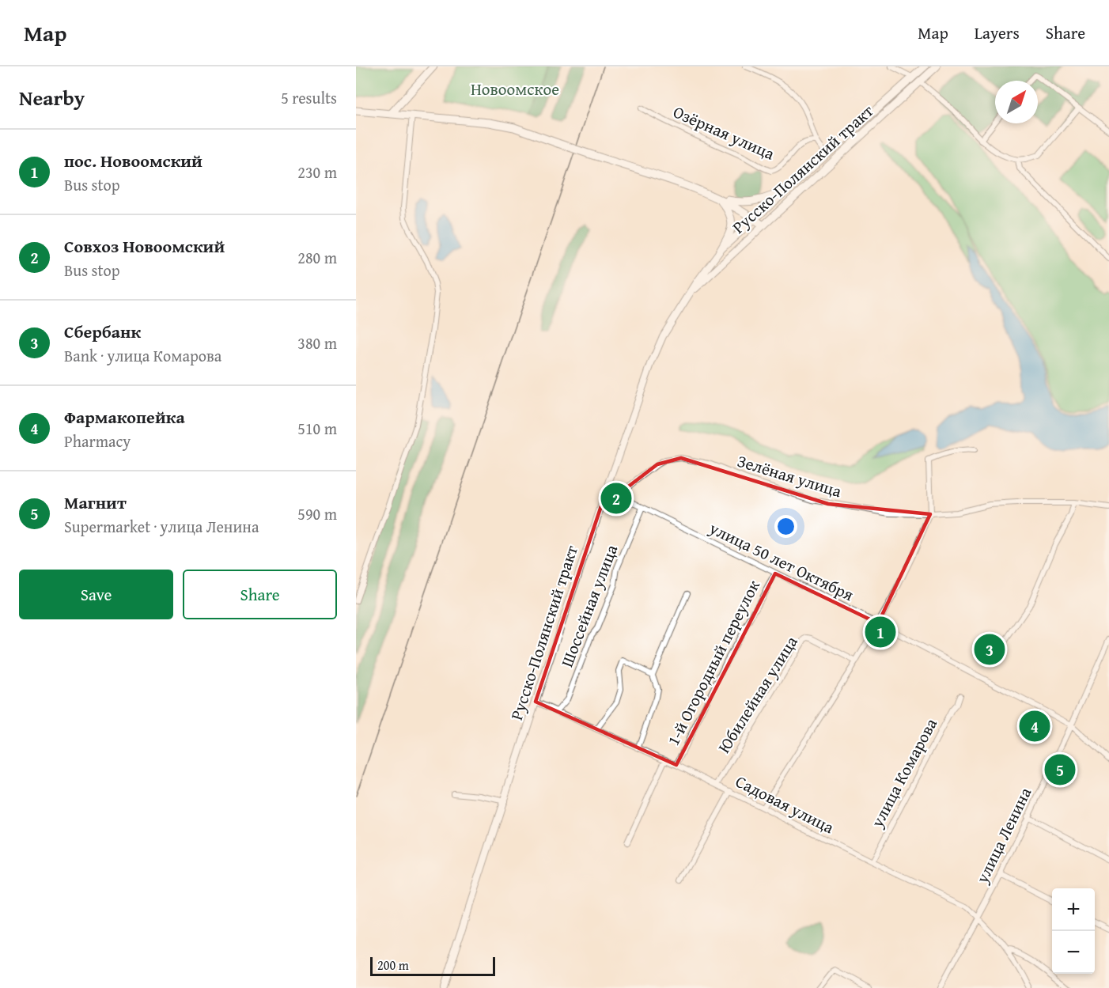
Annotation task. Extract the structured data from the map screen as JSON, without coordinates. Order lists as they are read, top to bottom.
{
  "streets": {
    "main road": ["Русско-Полянский тракт"],
    "street": [
      "Озёрная улица",
      "Зелёная улица",
      "улица 50 лет Октября",
      "Шоссейная улица",
      "1-й Огородный переулок",
      "Юбилейная улица",
      "улица Комарова",
      "Садовая улица",
      "улица Ленина"
    ]
  },
  "crossings": [
    ["Русско-Полянский тракт", "улица 50 лет Октября"],
    ["Русско-Полянский тракт", "Садовая улица"],
    ["Зелёная улица", "улица 50 лет Октября"],
    ["улица 50 лет Октября", "Шоссейная улица"],
    ["улица 50 лет Октября", "1-й Огородный переулок"],
    ["улица 50 лет Октября", "улица Ленина"],
    ["Шоссейная улица", "Садовая улица"],
    ["1-й Огородный переулок", "Садовая улица"],
    ["Юбилейная улица", "Садовая улица"],
    ["улица Комарова", "Садовая улица"],
    ["Садовая улица", "улица Ленина"]
  ],
  "parks": ["Новоомское"],
  "scale_bar": "200 m",
  "north": "top right",
  "page": {
    "header": "Map",
    "nav": ["Map", "Layers", "Share"],
    "heading": ["Nearby", "5 results"],
    "list": [
      {
        "mark": "1",
        "name": "пос. Новоомский",
        "note": "Bus stop",
        "value": "230 m"
      },
      {
        "mark": "2",
        "name": "Совхоз Новоомский",
        "note": "Bus stop",
        "value": "280 m"
      },
      {
        "mark": "3",
        "name": "Сбербанк",
        "note": "Bank · улица Комарова",
        "value": "380 m"
      },
      {
        "mark": "4",
        "name": "Фармакопейка",
        "note": "Pharmacy",
        "value": "510 m"
      },
      {
        "mark": "5",
        "name": "Магнит",
        "note": "Supermarket · улица Ленина",
        "value": "590 m"
      }
    ],
    "pins": [
      "2",
      "1",
      "3",
      "4",
      "5"
    ],
    "buttons": ["Save", "Share"],
    "map_buttons": ["+", "−"],
    "scale": "200 m"
  }
}
